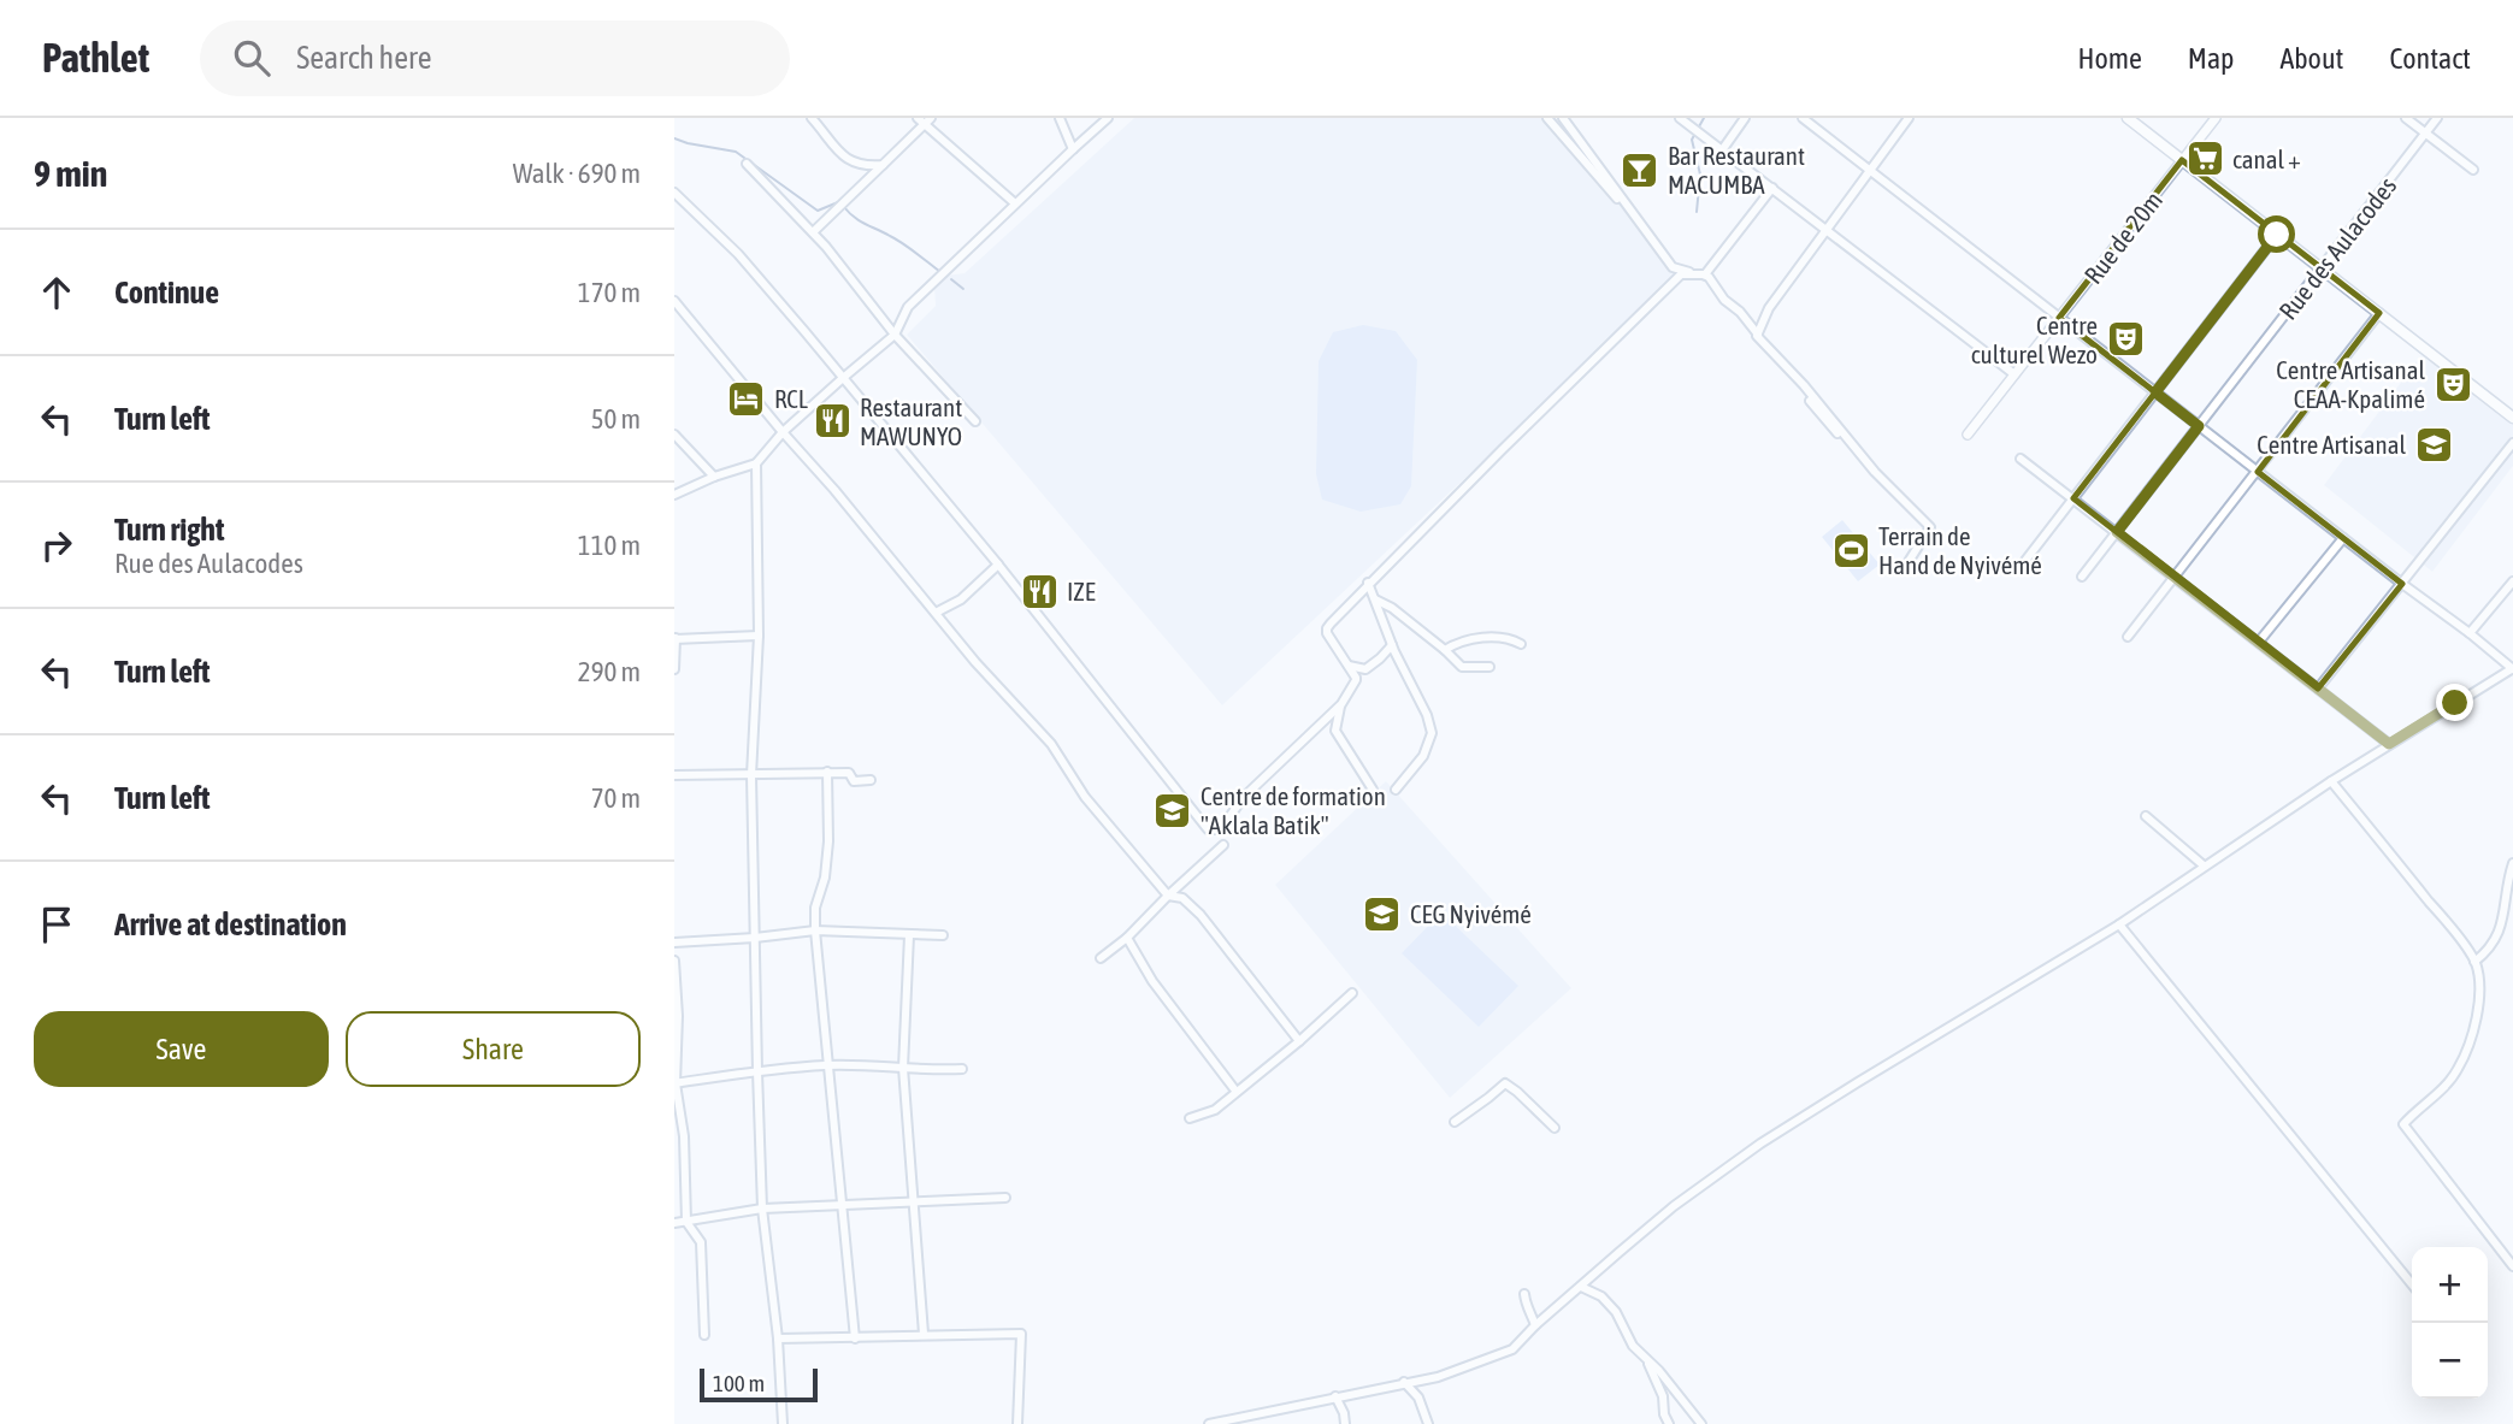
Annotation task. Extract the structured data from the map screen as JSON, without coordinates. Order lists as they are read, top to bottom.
{
  "streets": {
    "street": ["Rue de 20m", "Rue des Aulacodes"]
  },
  "places": {
    "supermarket": ["canal +"],
    "bar": ["Bar Restaurant MACUMBA"],
    "theatre": ["Centre culturel Wezo", "Centre Artisanal CEAA-Kpalimé"],
    "hotel": ["RCL"],
    "restaurant": ["Restaurant MAWUNYO", "IZE"],
    "school or university": ["Centre Artisanal", "Centre de formation \"Aklala Batik\"", "CEG Nyivémé"],
    "sports": ["Terrain de Hand de Nyivémé"]
  },
  "scale_bar": "100 m",
  "page": {
    "header": "Pathlet",
    "search": "Search here",
    "nav": [
      "Home",
      "Map",
      "About",
      "Contact"
    ],
    "heading": ["9 min", "Walk · 690 m"],
    "list": [
      ["Continue", "170 m"],
      ["Turn left", "50 m"],
      ["Turn right", "Rue des Aulacodes", "110 m"],
      ["Turn left", "290 m"],
      ["Turn left", "70 m"],
      "Arrive at destination"
    ],
    "buttons": ["Save", "Share"],
    "map_buttons": ["+", "−"],
    "scale": "100 m"
  }
}
